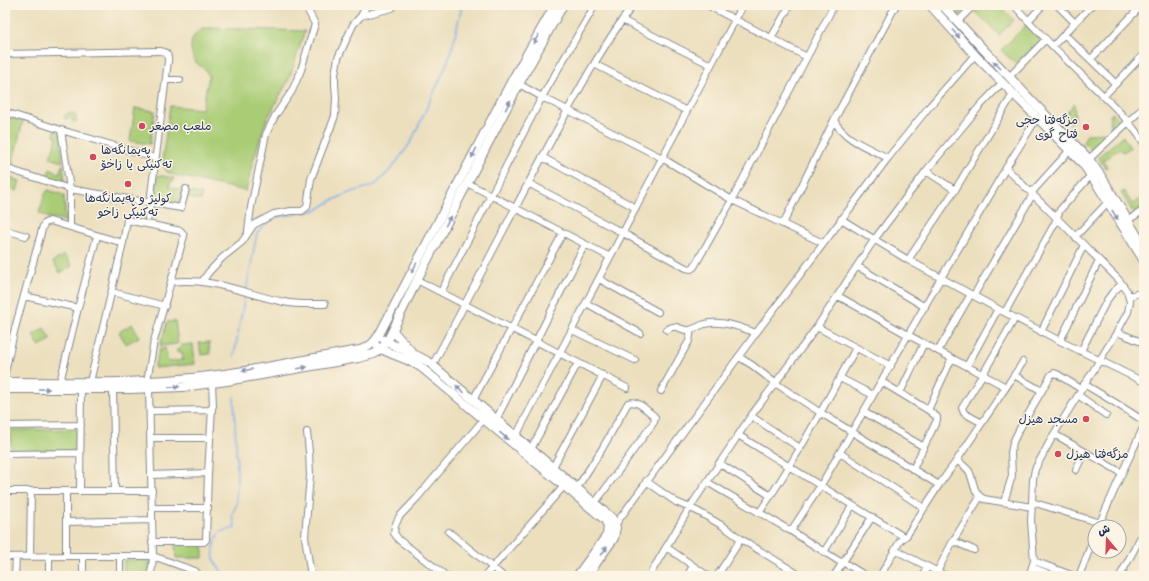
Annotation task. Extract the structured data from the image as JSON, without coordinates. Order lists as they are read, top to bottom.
{
  "places": [
    "ملعب مصغر",
    "مزگەفتا حجی فتاح گوی",
    "پەیمانگەها تەکنیکی یا زاخۆ",
    "كوليژ و په‌يمانگه‌ها ته‌كنيكى زاخو",
    "مسجد هيزل",
    "مزگەفتا هیزل"
  ],
  "north": "top"
}
